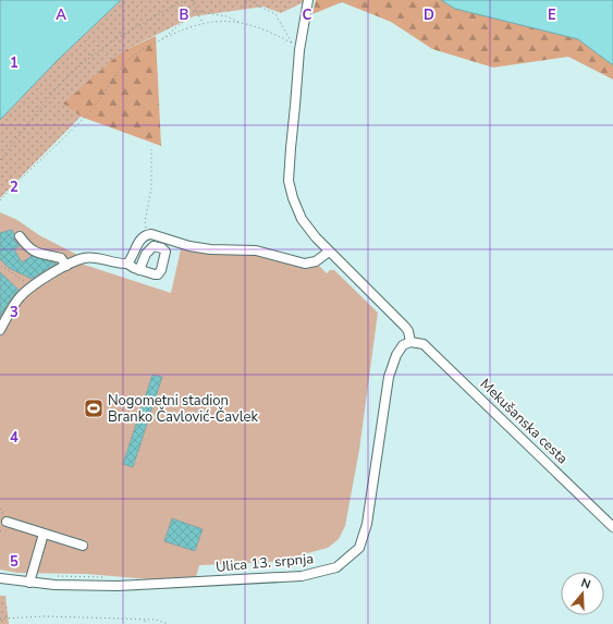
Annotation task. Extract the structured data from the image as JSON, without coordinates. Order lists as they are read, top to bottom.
{
  "streets": {
    "street": ["Mekušanska cesta", "Ulica 13. srpnja"]
  },
  "crossings": [
    ["Mekušanska cesta", "Ulica 13. srpnja"]
  ],
  "places": {
    "sports": ["Nogometni stadion Branko Čavlović-Čavlek"]
  },
  "north": "top",
  "grid": {
    "columns": [
      "A",
      "B",
      "C",
      "D",
      "E"
    ],
    "rows": [
      "1",
      "2",
      "3",
      "4",
      "5"
    ]
  }
}
